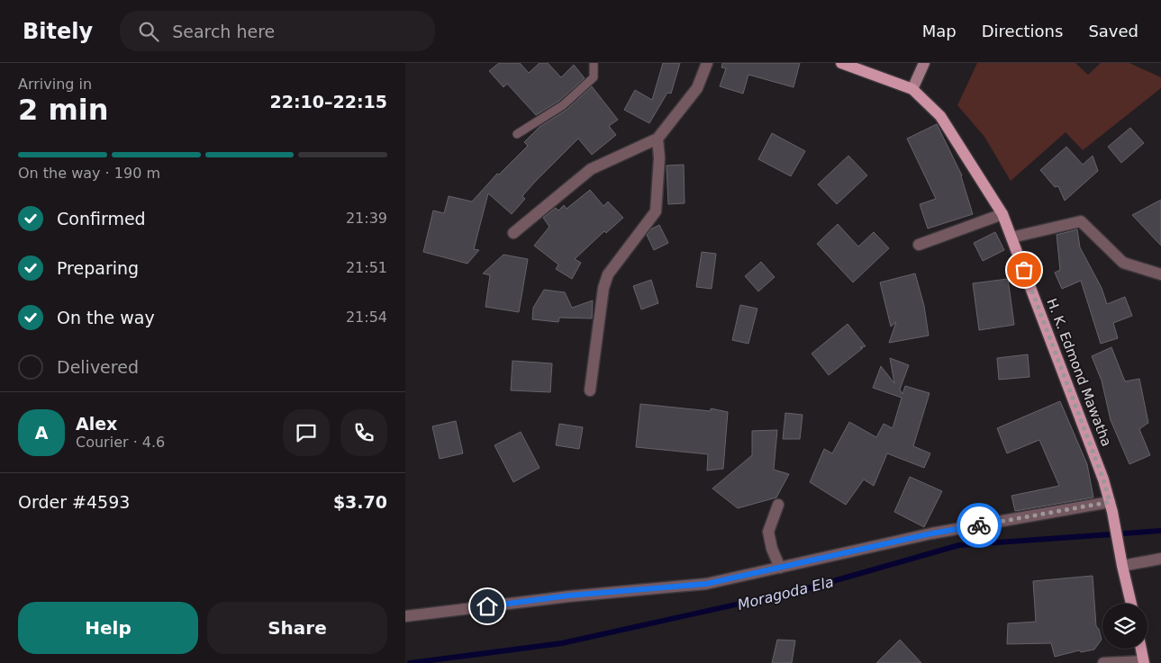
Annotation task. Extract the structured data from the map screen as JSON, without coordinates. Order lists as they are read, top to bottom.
{
  "streets": {
    "main road": ["H. K. Edmond Mawatha"]
  },
  "water": ["Moragoda Ela"],
  "page": {
    "header": "Bitely",
    "search": "Search here",
    "nav": ["Map", "Directions", "Saved"],
    "heading": ["2 min", "Arriving in", "22:10–22:15"],
    "panel": [
      "Alex",
      "Courier · 4.6",
      "Order #4593",
      "$3.70"
    ],
    "bar": "On the way · 190 m",
    "list": [
      ["Confirmed", "21:39"],
      ["Preparing", "21:51"],
      ["On the way", "21:54"],
      "Delivered"
    ],
    "round": "A",
    "buttons": ["Help", "Share"]
  }
}
